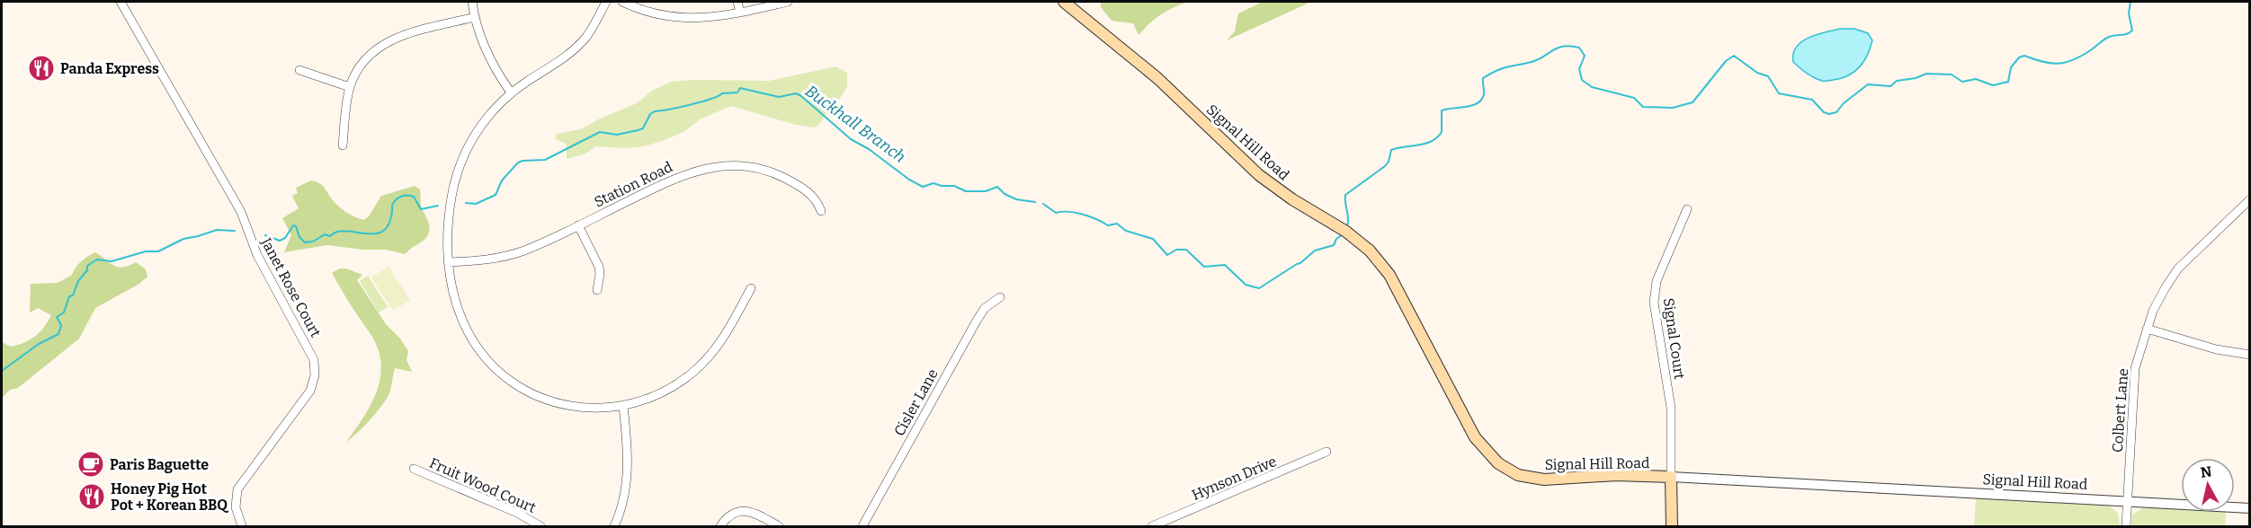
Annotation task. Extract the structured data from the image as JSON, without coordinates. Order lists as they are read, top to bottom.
{
  "streets": {
    "main road": ["Signal Hill Road"],
    "street": [
      "Station Road",
      "Janet Rose Court",
      "Signal Court",
      "Cisler Lane",
      "Colbert Lane",
      "Hynson Drive",
      "Fruit Wood Court"
    ]
  },
  "crossings": [
    ["Signal Hill Road", "Signal Court"],
    ["Signal Hill Road", "Colbert Lane"]
  ],
  "water": ["Buckhall Branch"],
  "places": {
    "restaurant": ["Panda Express", "Honey Pig Hot Pot + Korean BBQ"],
    "cafe": ["Paris Baguette"]
  },
  "north": "top"
}
